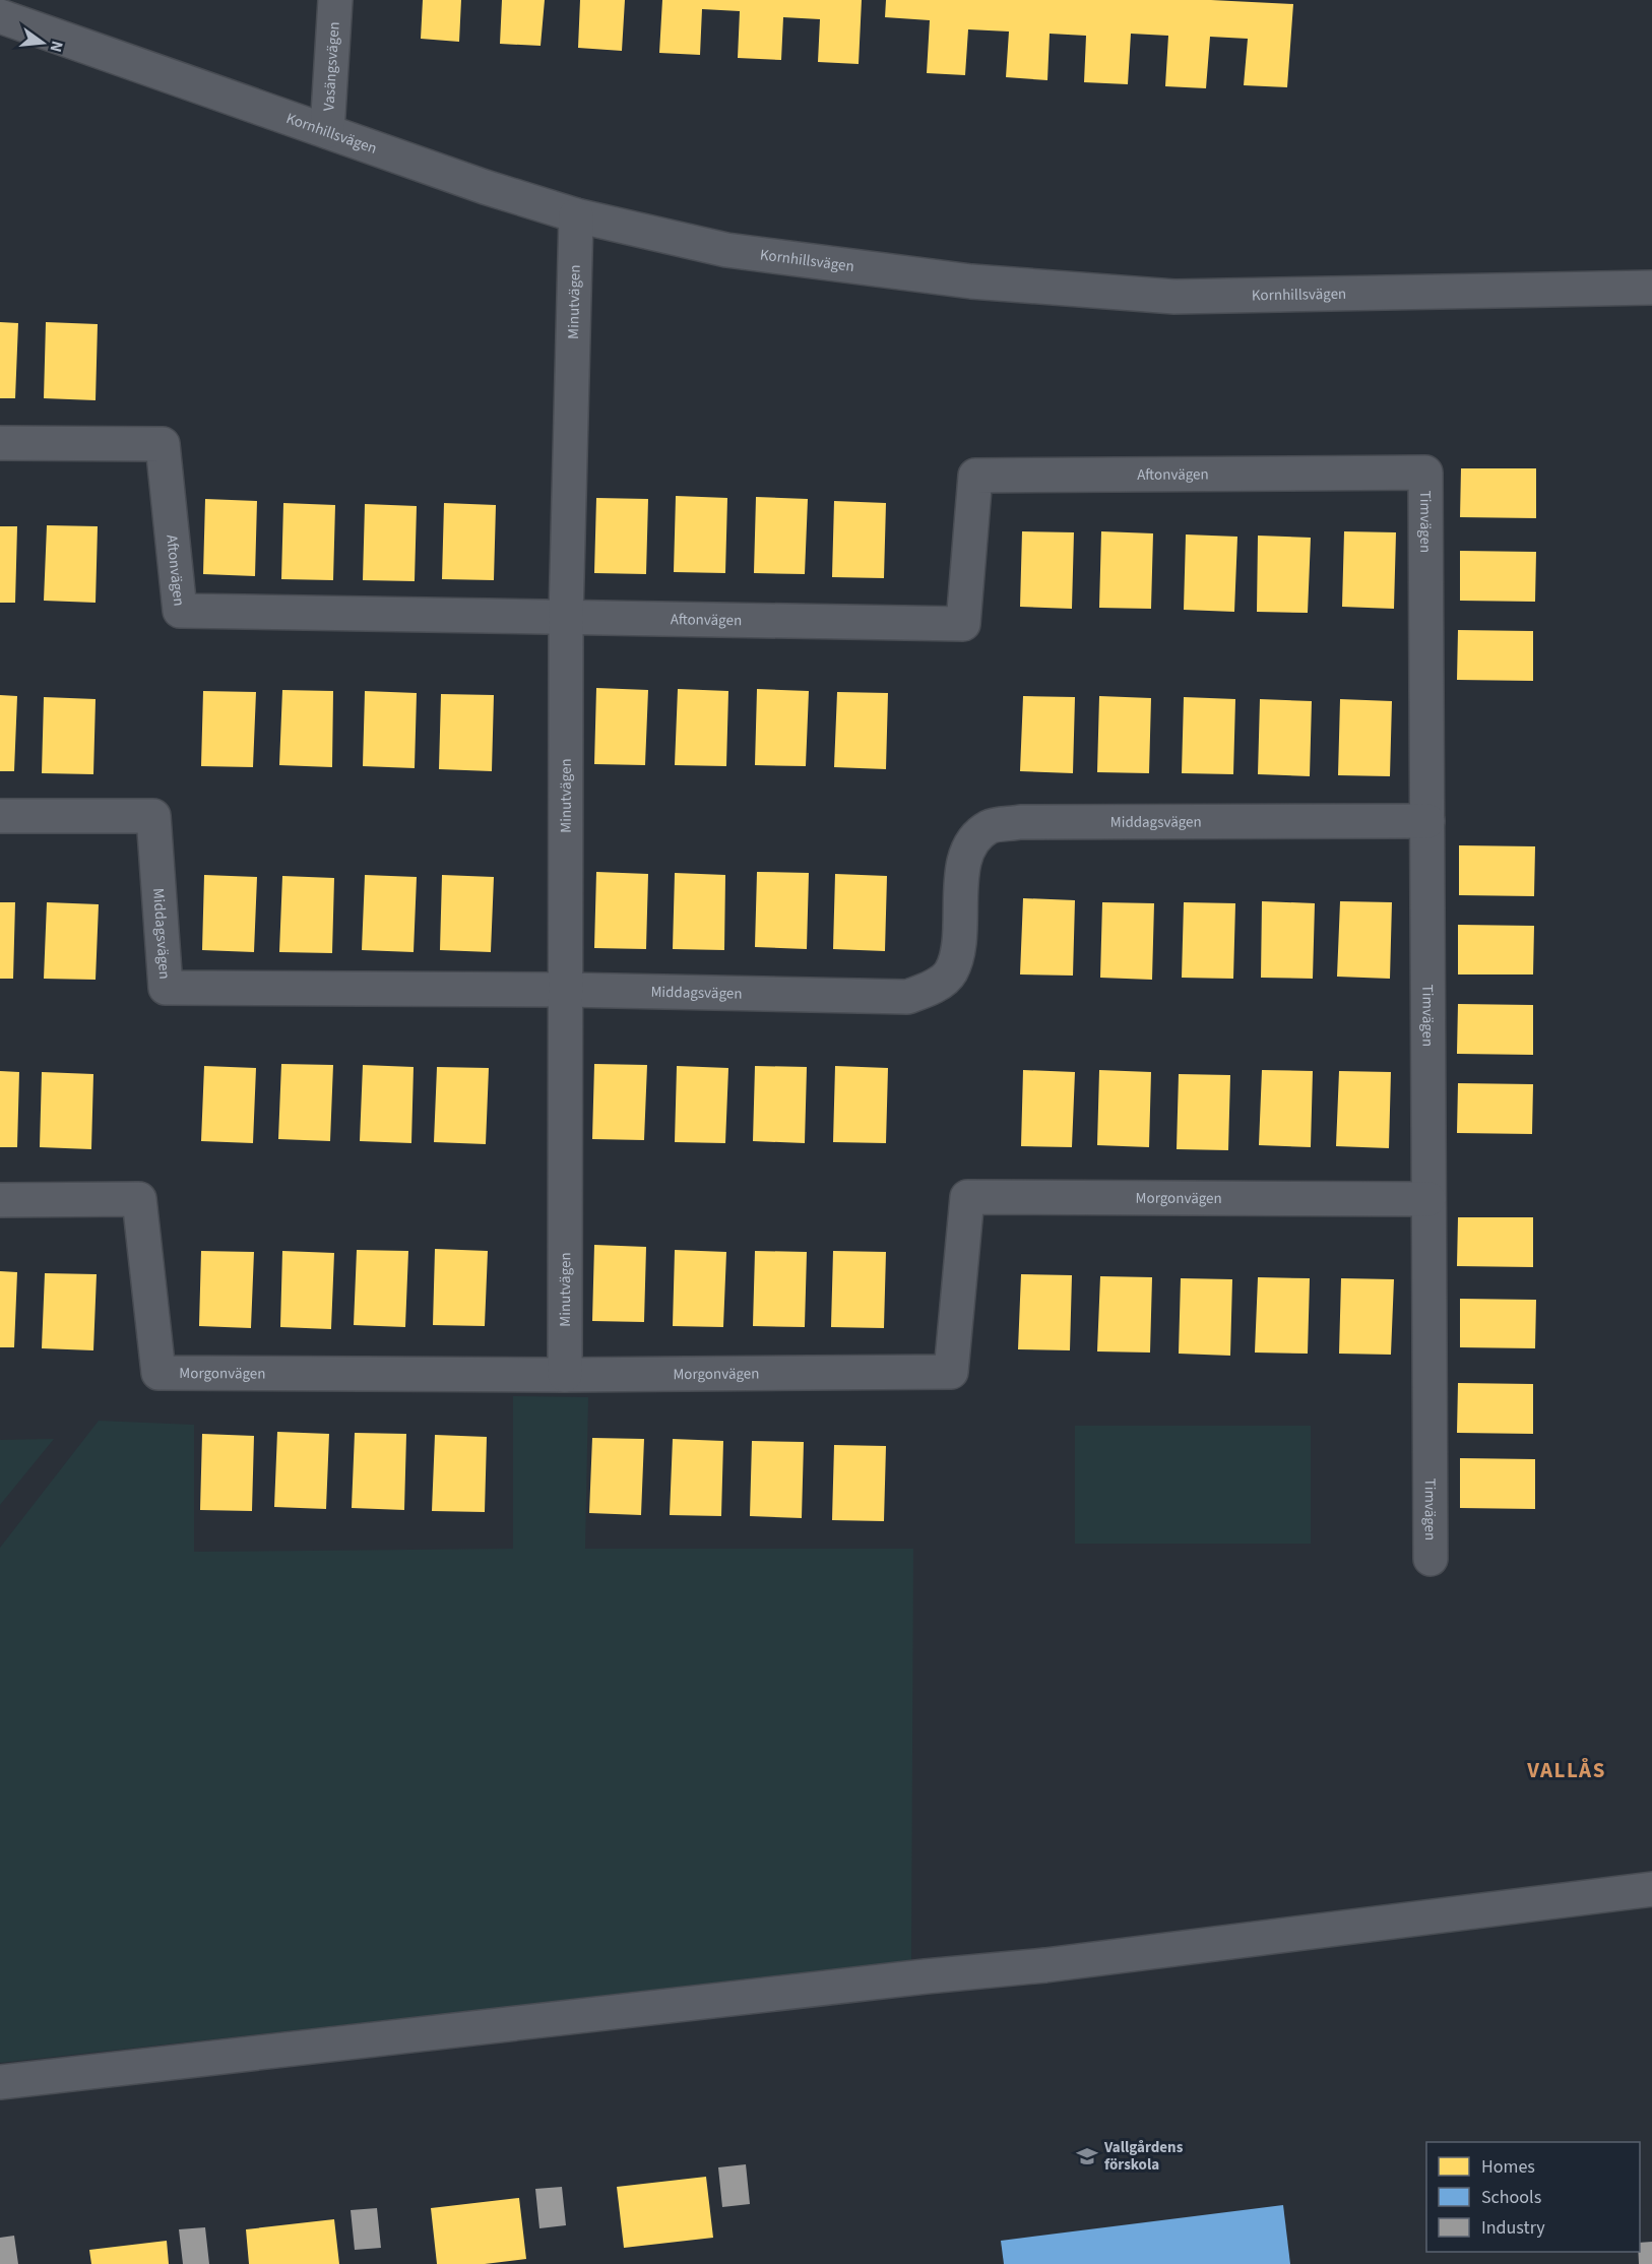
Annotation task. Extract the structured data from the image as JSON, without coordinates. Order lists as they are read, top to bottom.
{
  "streets": {
    "street": [
      "Vasängsvägen",
      "Kornhillsvägen",
      "Minutvägen",
      "Aftonvägen",
      "Timvägen",
      "Middagsvägen",
      "Morgonvägen"
    ]
  },
  "crossings": [
    ["Vasängsvägen", "Kornhillsvägen"],
    ["Kornhillsvägen", "Minutvägen"],
    ["Minutvägen", "Aftonvägen"],
    ["Minutvägen", "Middagsvägen"],
    ["Minutvägen", "Morgonvägen"],
    ["Aftonvägen", "Timvägen"],
    ["Timvägen", "Middagsvägen"],
    ["Timvägen", "Morgonvägen"]
  ],
  "districts": ["VALLÅS"],
  "places": {
    "school or university": ["Vallgårdens förskola"]
  },
  "legend": ["Homes", "Schools", "Industry"],
  "north": "right"
}
